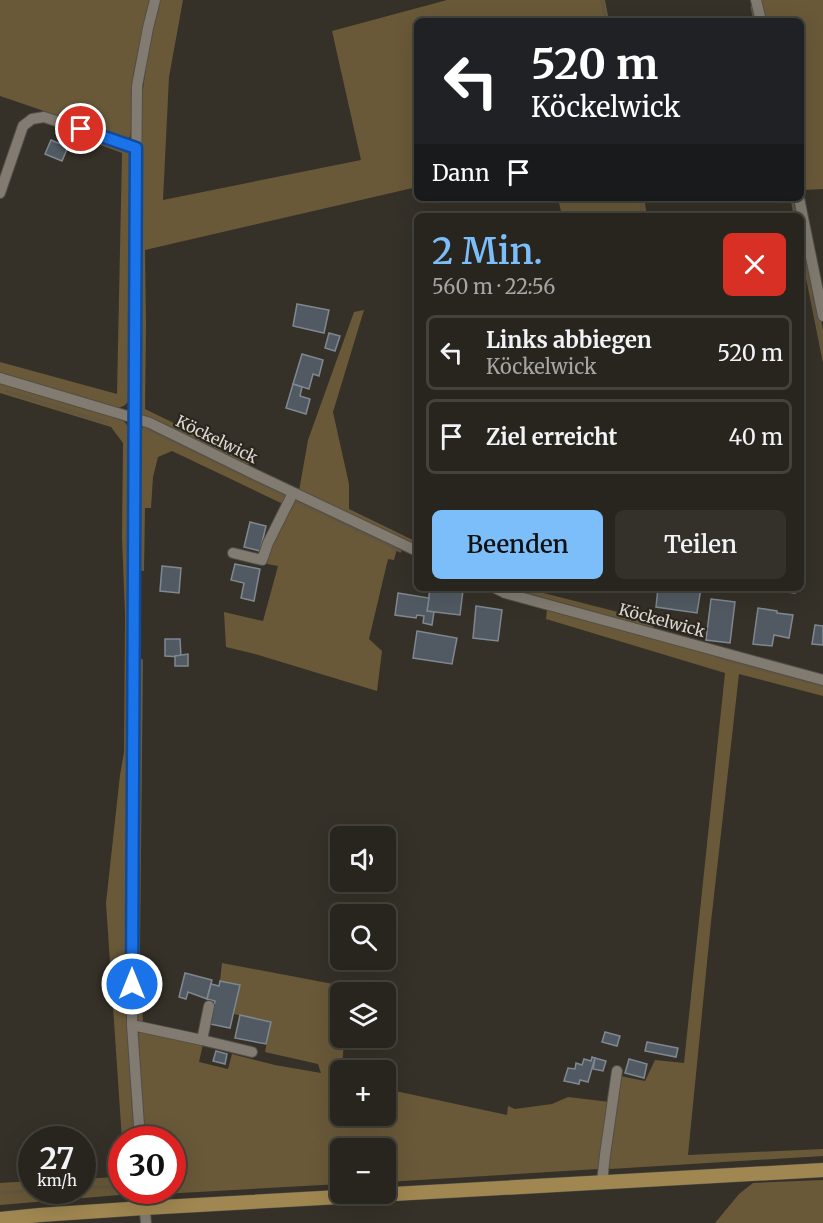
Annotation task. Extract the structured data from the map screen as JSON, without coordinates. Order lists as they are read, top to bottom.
{
  "streets": {
    "street": ["Köckelwick"]
  },
  "page": {
    "turn": ["520 m", "Köckelwick"],
    "then": "Dann",
    "heading": ["2 Min.", "560 m · 22:56"],
    "list": [
      {
        "name": "Links abbiegen",
        "note": "Köckelwick",
        "value": "520 m"
      },
      {
        "name": "Ziel erreicht",
        "value": "40 m"
      }
    ],
    "buttons": ["Beenden", "Teilen"],
    "map_buttons": ["+", "−"],
    "speed": "27 km/h",
    "limit": "30"
  }
}
